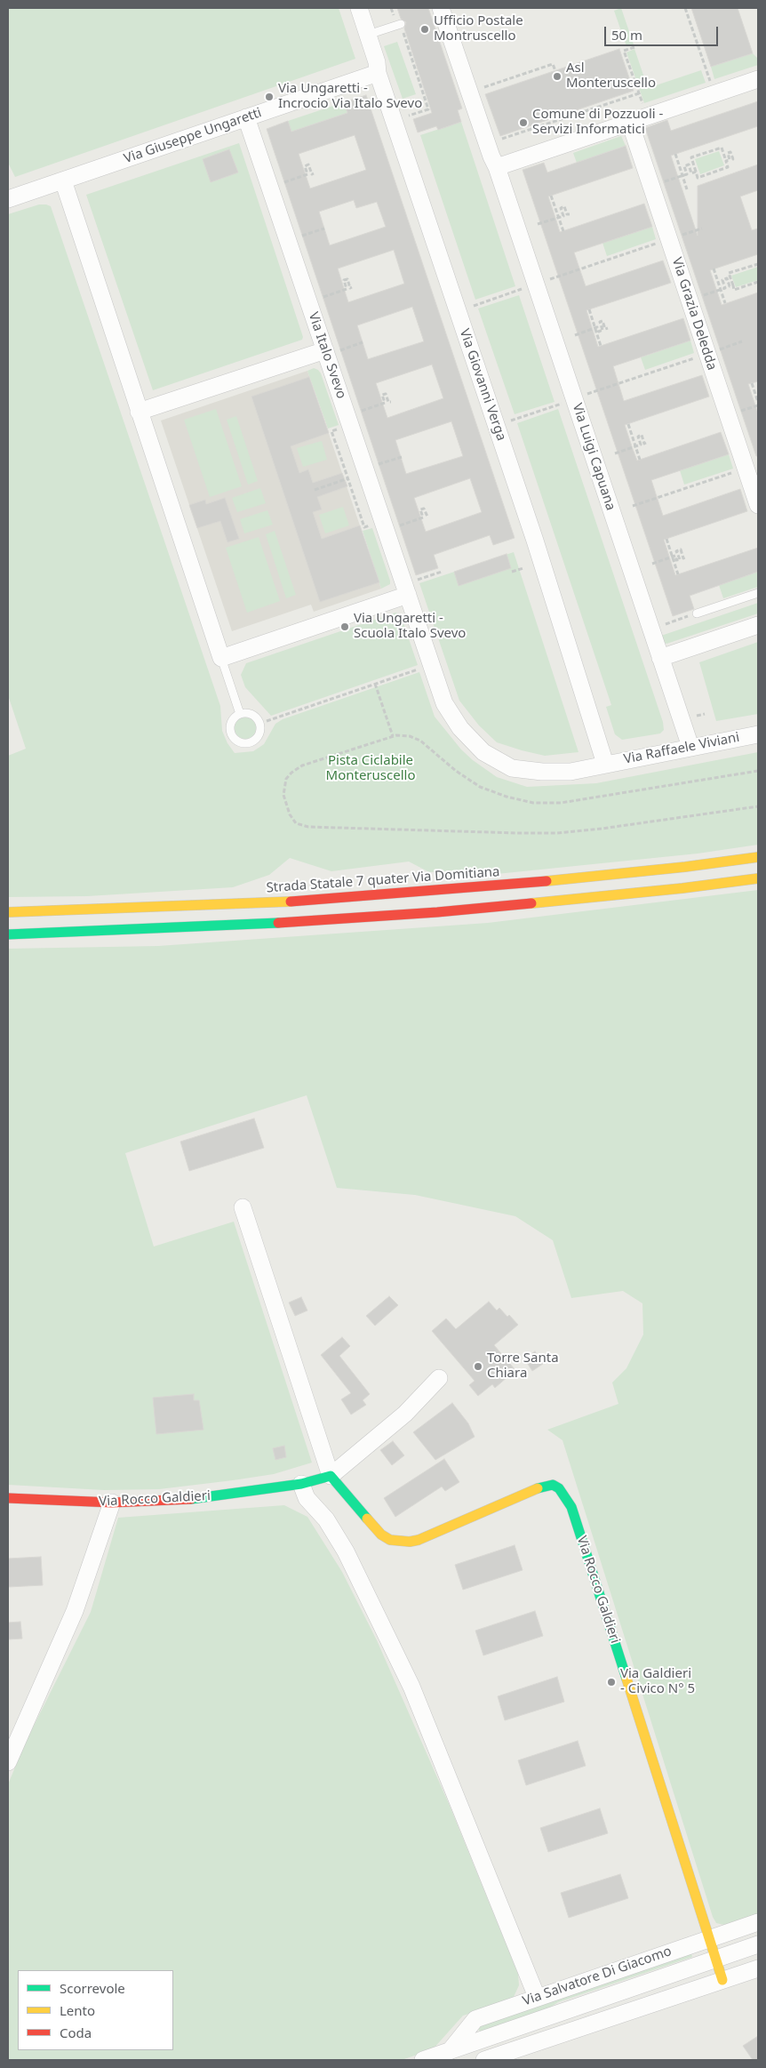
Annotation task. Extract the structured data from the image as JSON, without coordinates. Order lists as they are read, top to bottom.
{
  "streets": {
    "main road": ["Strada Statale 7 quater Via Domitiana", "Via Rocco Galdieri"],
    "street": [
      "Via Giuseppe Ungaretti",
      "Via Grazia Deledda",
      "Via Italo Svevo",
      "Via Giovanni Verga",
      "Via Luigi Capuana",
      "Via Raffaele Viviani",
      "Via Salvatore Di Giacomo"
    ]
  },
  "crossings": [
    ["Via Giuseppe Ungaretti", "Via Italo Svevo"],
    ["Via Giuseppe Ungaretti", "Via Giovanni Verga"],
    ["Via Italo Svevo", "Via Giovanni Verga"],
    ["Via Italo Svevo", "Via Raffaele Viviani"],
    ["Via Giovanni Verga", "Via Raffaele Viviani"],
    ["Via Luigi Capuana", "Via Raffaele Viviani"],
    ["Via Rocco Galdieri", "Via Salvatore Di Giacomo"]
  ],
  "parks": ["Pista Ciclabile Monteruscello"],
  "places": [
    "Ufficio Postale Montruscello",
    "Asl Monteruscello",
    "Via Ungaretti - Incrocio Via Italo Svevo",
    "Comune di Pozzuoli - Servizi Informatici",
    "Via Ungaretti - Scuola Italo Svevo",
    "Torre Santa Chiara",
    "Via Galdieri - Civico N° 5"
  ],
  "legend": ["Scorrevole", "Lento", "Coda"],
  "scale_bar": "50 m"
}
